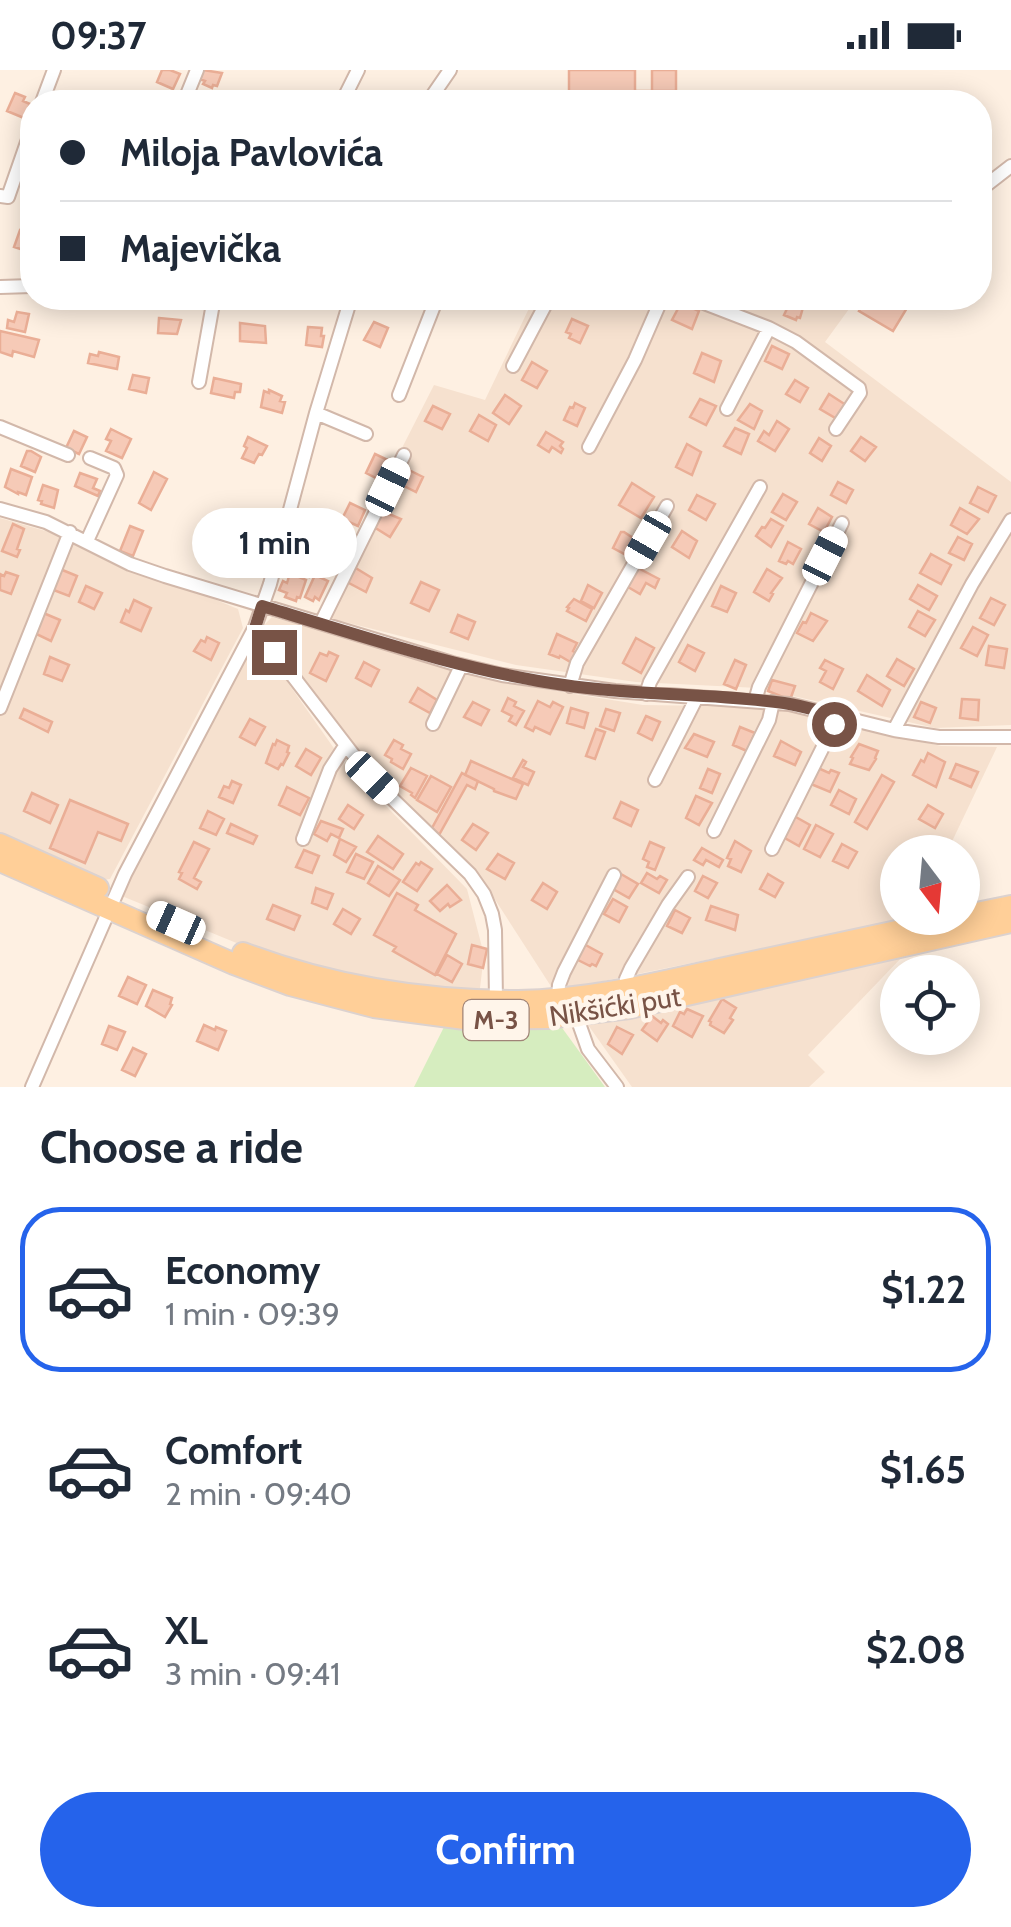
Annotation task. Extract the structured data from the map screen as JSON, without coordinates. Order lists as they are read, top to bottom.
{
  "streets": {
    "main road": ["Nikšićki put", "M-3"]
  },
  "north": "bottom",
  "page": {
    "status": "09:37",
    "banner": ["Miloja Pavlovića", "Majevička"],
    "bubble": "1 min",
    "heading": "Choose a ride",
    "list": [
      {
        "name": "Economy",
        "note": "1 min · 09:39",
        "value": "$1.22"
      },
      {
        "name": "Comfort",
        "note": "2 min · 09:40",
        "value": "$1.65"
      },
      {
        "name": "XL",
        "note": "3 min · 09:41",
        "value": "$2.08"
      }
    ],
    "buttons": "Confirm"
  }
}
